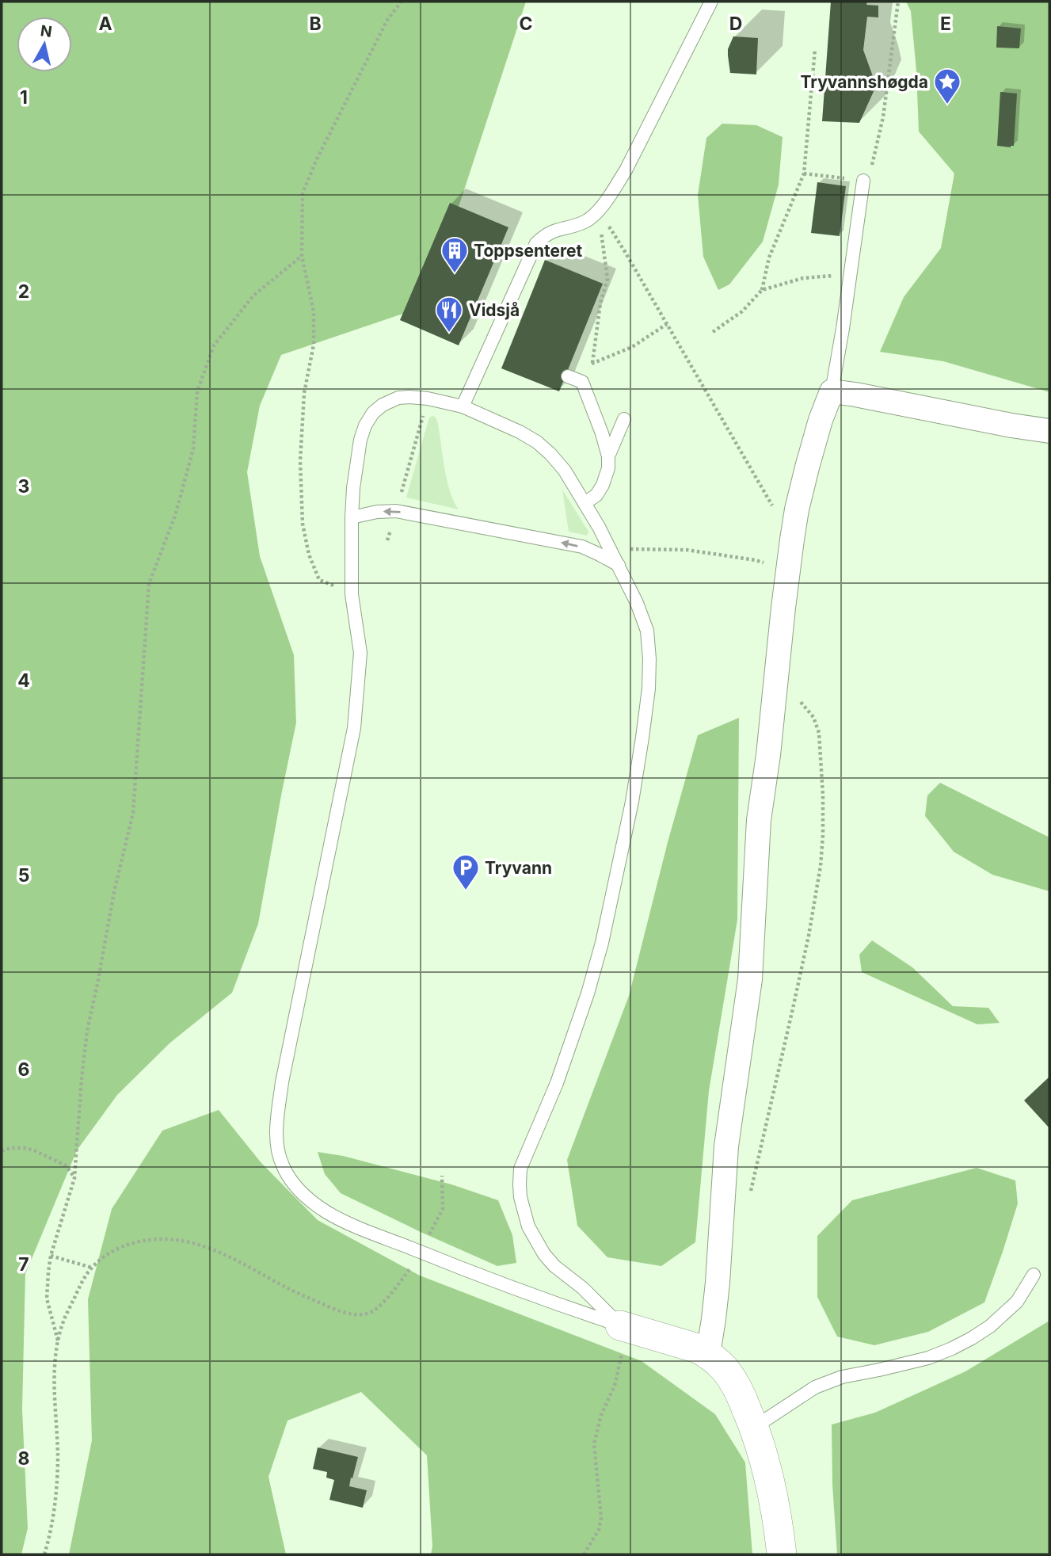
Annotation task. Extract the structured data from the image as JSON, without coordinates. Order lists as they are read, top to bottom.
{
  "places": {
    "place": ["Tryvannshøgda"],
    "building": ["Toppsenteret"],
    "restaurant": ["Vidsjå"],
    "parking": ["Tryvann"]
  },
  "north": "top",
  "grid": {
    "columns": [
      "A",
      "B",
      "C",
      "D",
      "E"
    ],
    "rows": [
      "1",
      "2",
      "3",
      "4",
      "5",
      "6",
      "7",
      "8"
    ]
  }
}
